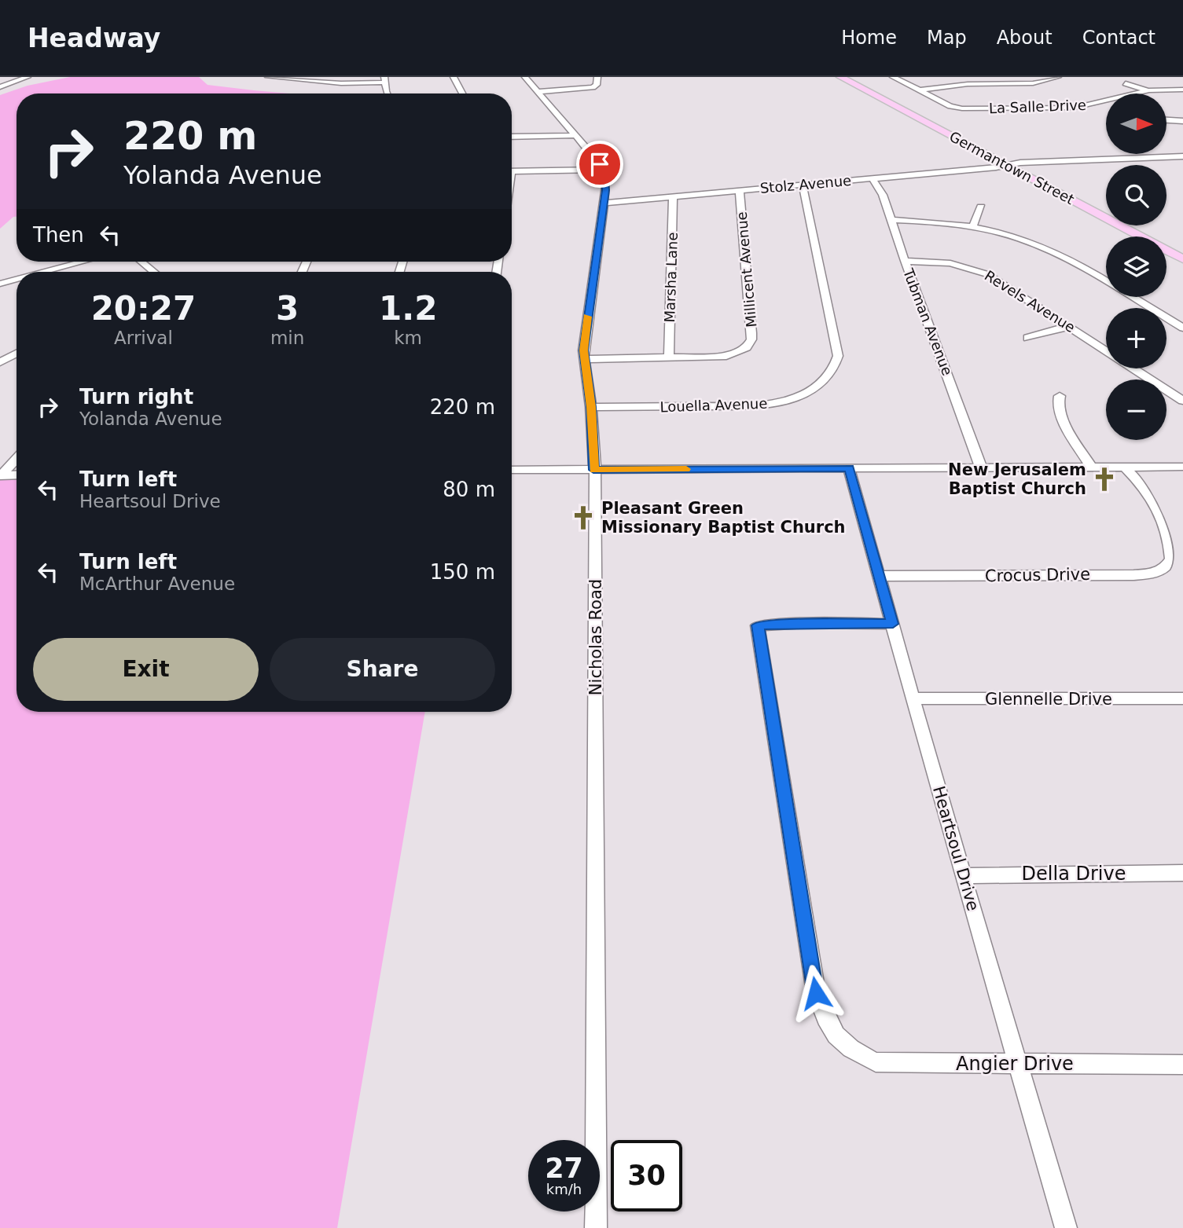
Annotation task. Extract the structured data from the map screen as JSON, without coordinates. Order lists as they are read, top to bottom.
{
  "streets": {
    "main road": ["Germantown Street"],
    "street": [
      "La Salle Drive",
      "Stolz Avenue",
      "Millicent Avenue",
      "Marsha Lane",
      "Revels Avenue",
      "Tubman Avenue",
      "Louella Avenue",
      "Crocus Drive",
      "Nicholas Road",
      "Glennelle Drive",
      "Heartsoul Drive",
      "Della Drive",
      "Angier Drive"
    ]
  },
  "crossings": [
    ["Germantown Street", "Stolz Avenue"],
    ["Stolz Avenue", "Millicent Avenue"],
    ["Stolz Avenue", "Marsha Lane"],
    ["Stolz Avenue", "Tubman Avenue"],
    ["Stolz Avenue", "Louella Avenue"],
    ["Stolz Avenue", "Nicholas Road"],
    ["Millicent Avenue", "Marsha Lane"],
    ["Millicent Avenue", "Nicholas Road"],
    ["Revels Avenue", "Tubman Avenue"],
    ["Louella Avenue", "Nicholas Road"],
    ["Crocus Drive", "Heartsoul Drive"],
    ["Glennelle Drive", "Heartsoul Drive"],
    ["Heartsoul Drive", "Della Drive"],
    ["Heartsoul Drive", "Angier Drive"]
  ],
  "places": {
    "church": ["New Jerusalem Baptist Church", "Pleasant Green Missionary Baptist Church"]
  },
  "north": "right",
  "page": {
    "header": "Headway",
    "nav": [
      "Home",
      "Map",
      "About",
      "Contact"
    ],
    "map_buttons": ["+", "−"],
    "turn": ["220 m", "Yolanda Avenue"],
    "then": "Then",
    "eta": [
      "20:27",
      "Arrival",
      "3",
      "min",
      "1.2",
      "km"
    ],
    "list": [
      {
        "name": "Turn right",
        "note": "Yolanda Avenue",
        "value": "220 m"
      },
      {
        "name": "Turn left",
        "note": "Heartsoul Drive",
        "value": "80 m"
      },
      {
        "name": "Turn left",
        "note": "McArthur Avenue",
        "value": "150 m"
      }
    ],
    "buttons": ["Exit", "Share"],
    "speed": "27 km/h",
    "limit": "30"
  }
}
